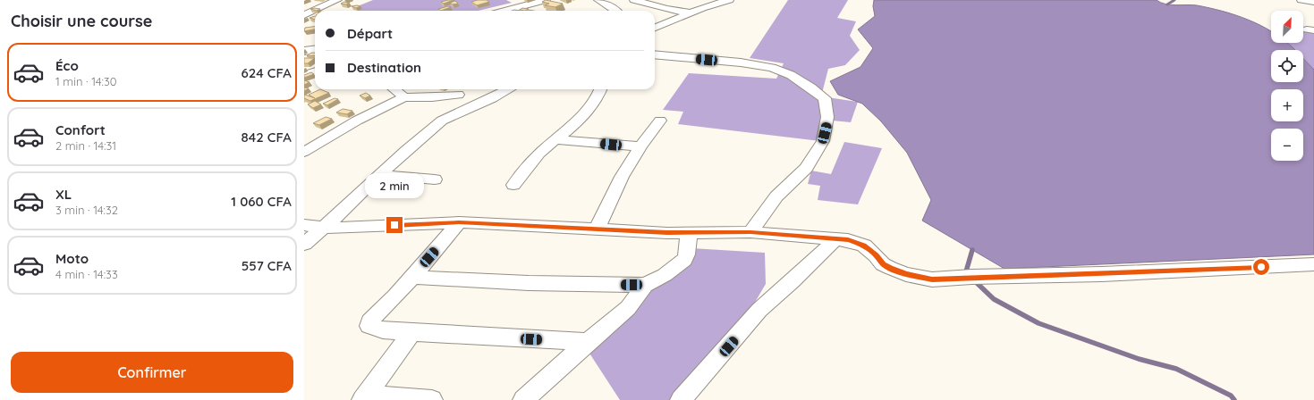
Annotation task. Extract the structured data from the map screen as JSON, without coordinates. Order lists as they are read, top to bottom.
{
  "north": "top right",
  "page": {
    "heading": "Choisir une course",
    "map_buttons": ["+", "−"],
    "banner": ["Départ", "Destination"],
    "list": [
      {
        "name": "Éco",
        "note": "1 min · 14:30",
        "value": "624 CFA"
      },
      {
        "name": "Confort",
        "note": "2 min · 14:31",
        "value": "842 CFA"
      },
      {
        "name": "XL",
        "note": "3 min · 14:32",
        "value": "1 060 CFA"
      },
      {
        "name": "Moto",
        "note": "4 min · 14:33",
        "value": "557 CFA"
      }
    ],
    "bubble": "2 min",
    "buttons": "Confirmer"
  }
}
